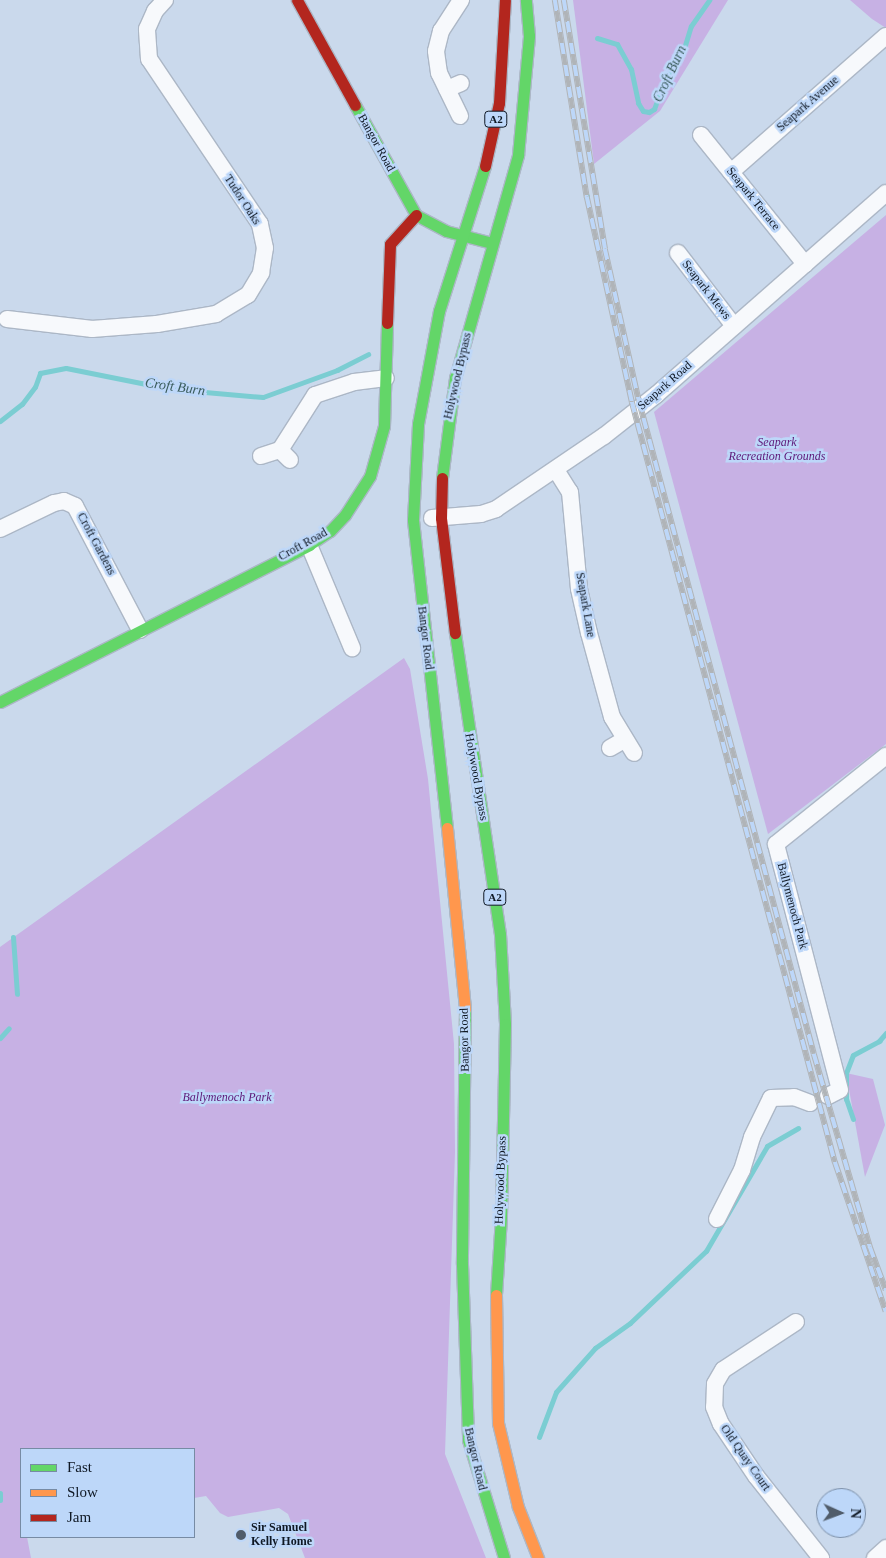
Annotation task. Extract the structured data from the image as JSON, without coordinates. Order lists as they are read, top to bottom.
{
  "streets": {
    "main road": [
      "A2",
      "Bangor Road",
      "Holywood Bypass",
      "Croft Road"
    ],
    "street": [
      "Seapark Avenue",
      "Seapark Terrace",
      "Tudor Oaks",
      "Seapark Mews",
      "Seapark Road",
      "Croft Gardens",
      "Seapark Lane",
      "Ballymenoch Park",
      "Old Quay Court"
    ]
  },
  "crossings": [
    ["Seapark Avenue", "Seapark Terrace"],
    ["A2", "Bangor Road"],
    ["A2", "Seapark Road"],
    ["Bangor Road", "Seapark Road"],
    ["Bangor Road", "Croft Road"],
    ["Seapark Terrace", "Seapark Road"],
    ["Seapark Mews", "Seapark Road"],
    ["Holywood Bypass", "Seapark Road"],
    ["Seapark Road", "Seapark Lane"],
    ["Croft Gardens", "Croft Road"]
  ],
  "water": ["Croft Burn"],
  "parks": ["Seapark Recreation Grounds", "Ballymenoch Park"],
  "places": ["Sir Samuel Kelly Home"],
  "legend": ["Fast", "Slow", "Jam"],
  "north": "right"
}
